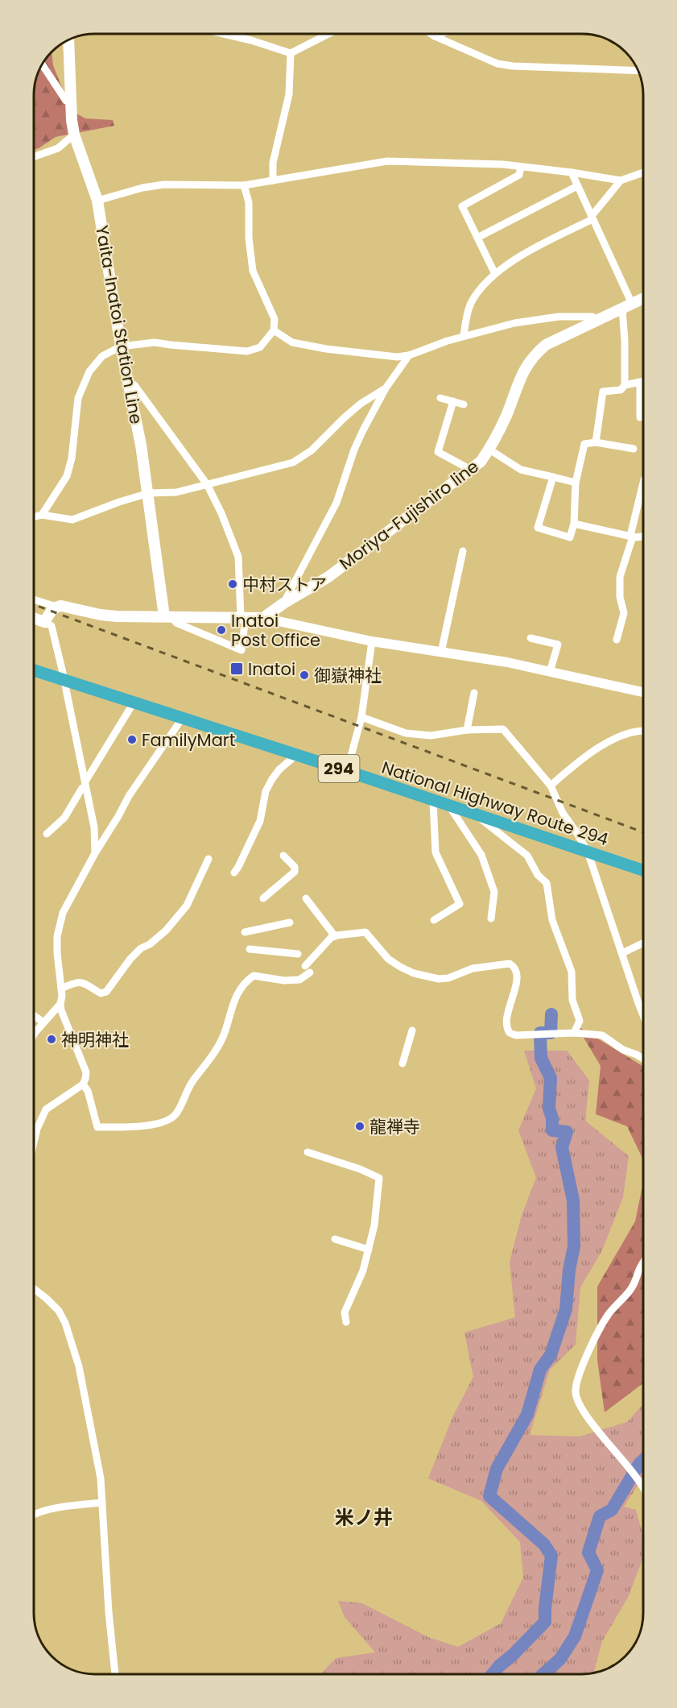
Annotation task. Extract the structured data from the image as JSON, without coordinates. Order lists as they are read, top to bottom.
{
  "streets": {
    "highway": ["294", "National Highway Route 294"],
    "main road": ["Yaita-Inatoi Station Line", "Moriya-Fujishiro line"]
  },
  "districts": ["米ノ井"],
  "places": {
    "other": [
      "中村ストア",
      "Inatoi Post Office",
      "御嶽神社",
      "FamilyMart",
      "神明神社",
      "龍禅寺"
    ],
    "transit": ["Inatoi"]
  }
}
